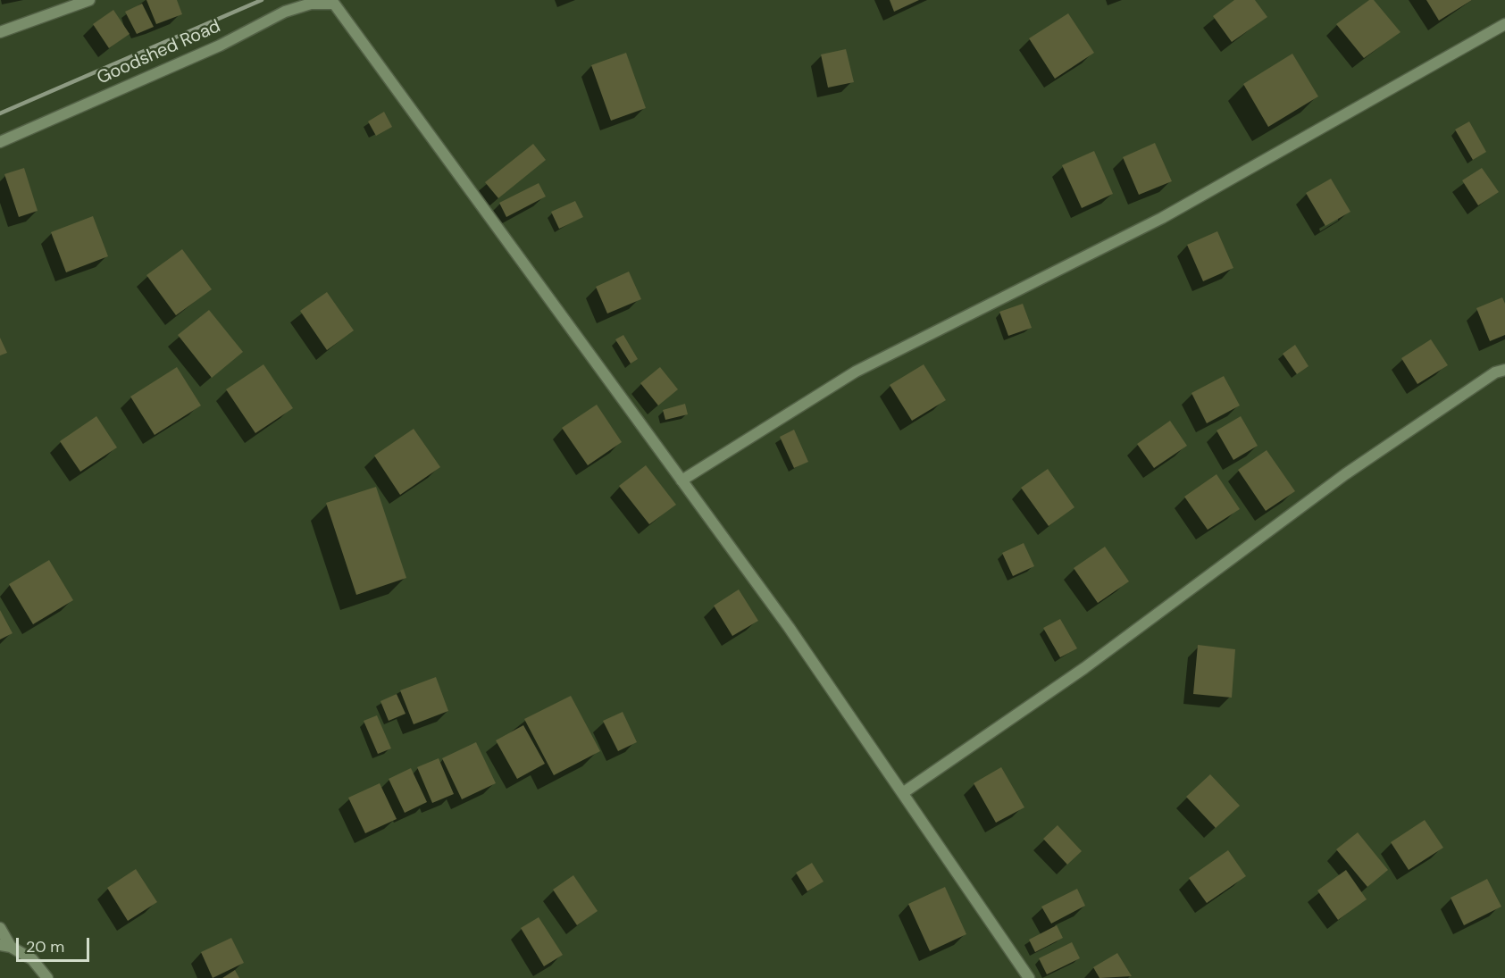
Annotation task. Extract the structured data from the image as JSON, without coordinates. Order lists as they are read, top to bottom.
{
  "streets": {
    "street": ["Goodshed Road"]
  },
  "scale_bar": "20 m"
}
